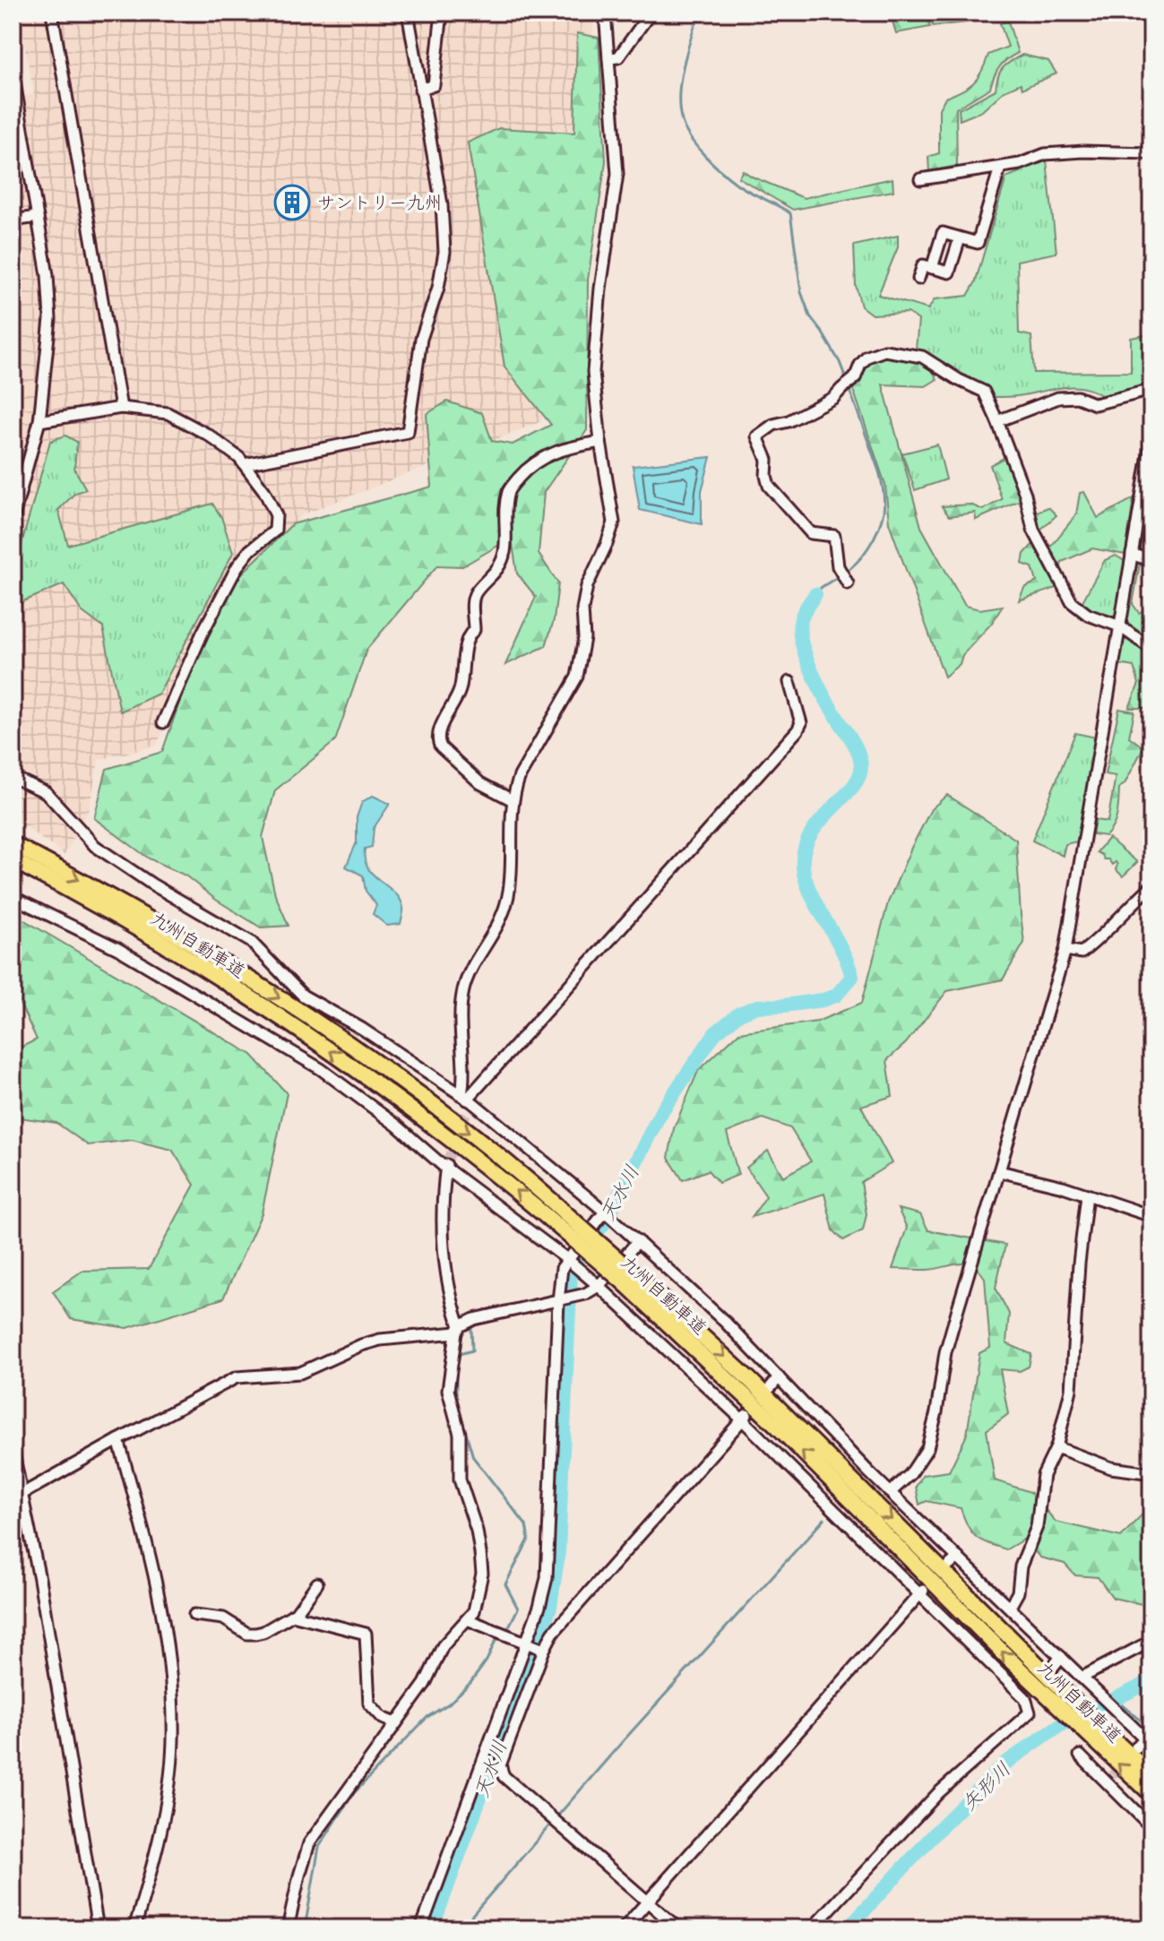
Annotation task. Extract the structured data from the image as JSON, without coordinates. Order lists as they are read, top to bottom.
{
  "streets": {
    "highway": ["九州自動車道"]
  },
  "water": ["天水川", "矢形川"],
  "places": {
    "building": ["サントリー九州"]
  }
}
